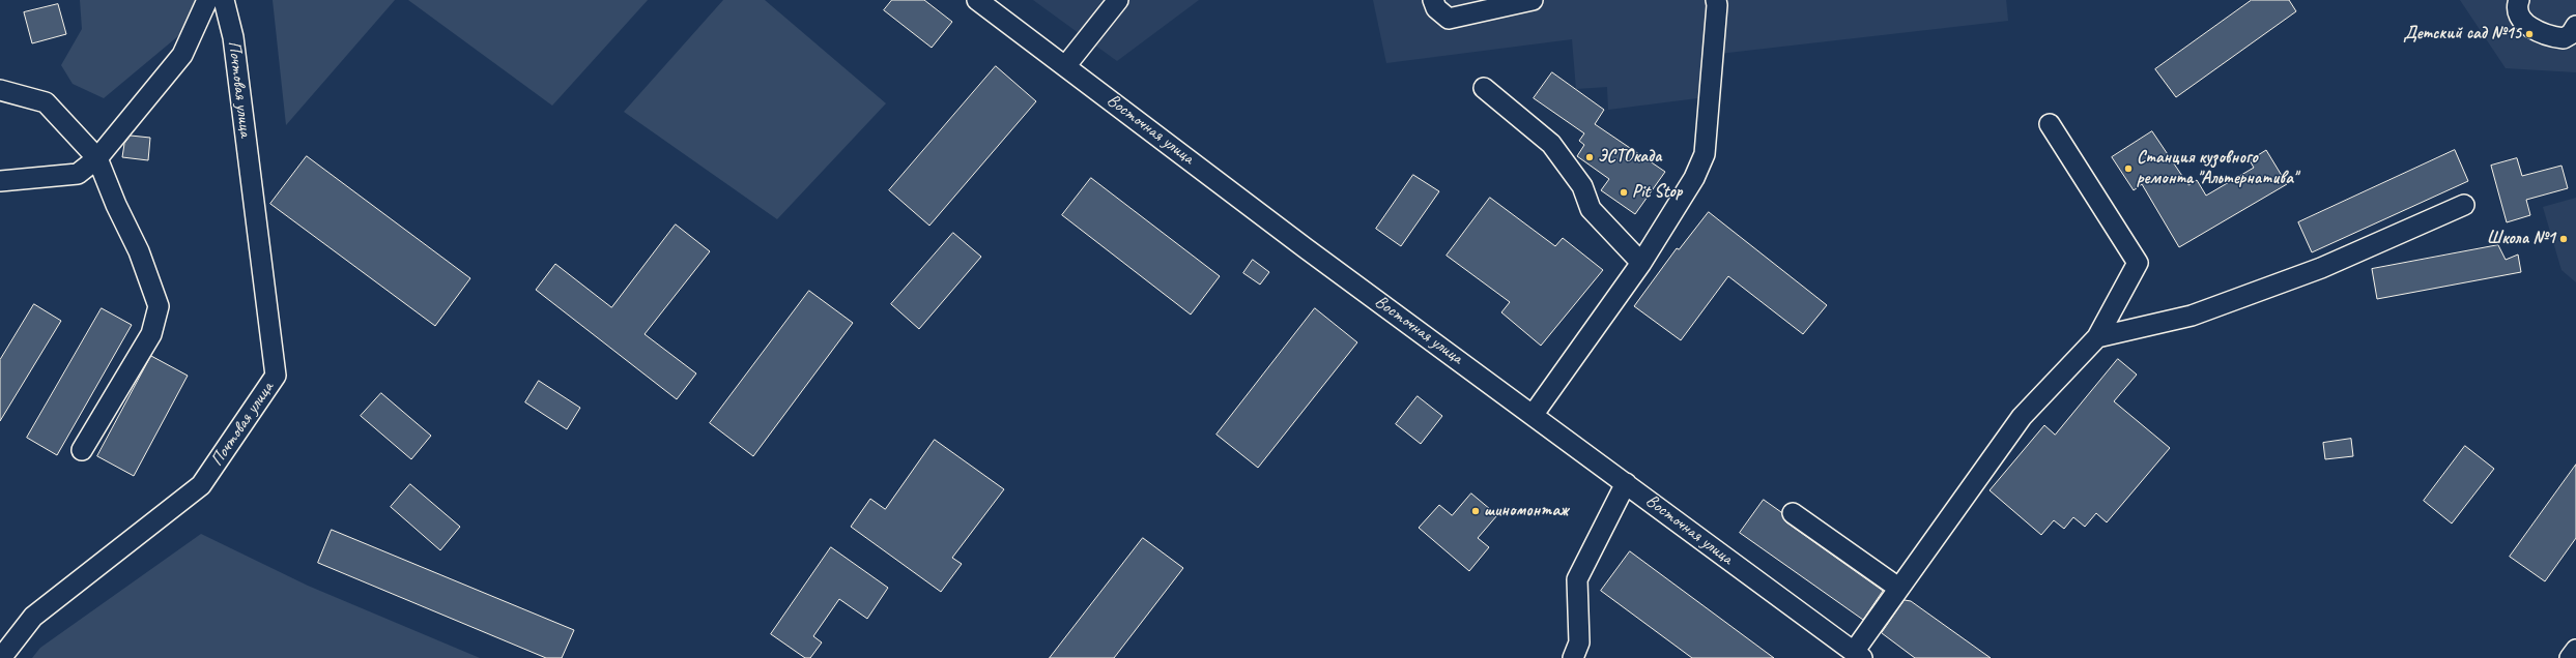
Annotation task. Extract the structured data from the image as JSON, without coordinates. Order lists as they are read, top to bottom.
{
  "streets": {
    "street": ["Почтовая улица", "Восточная улица"]
  },
  "places": [
    "Детский сад №15",
    "ЭСТОкада",
    "Станция кузовного ремонта \"Альтернатива\"",
    "Pit Stop",
    "Школа №1",
    "шиномонтаж"
  ]
}
